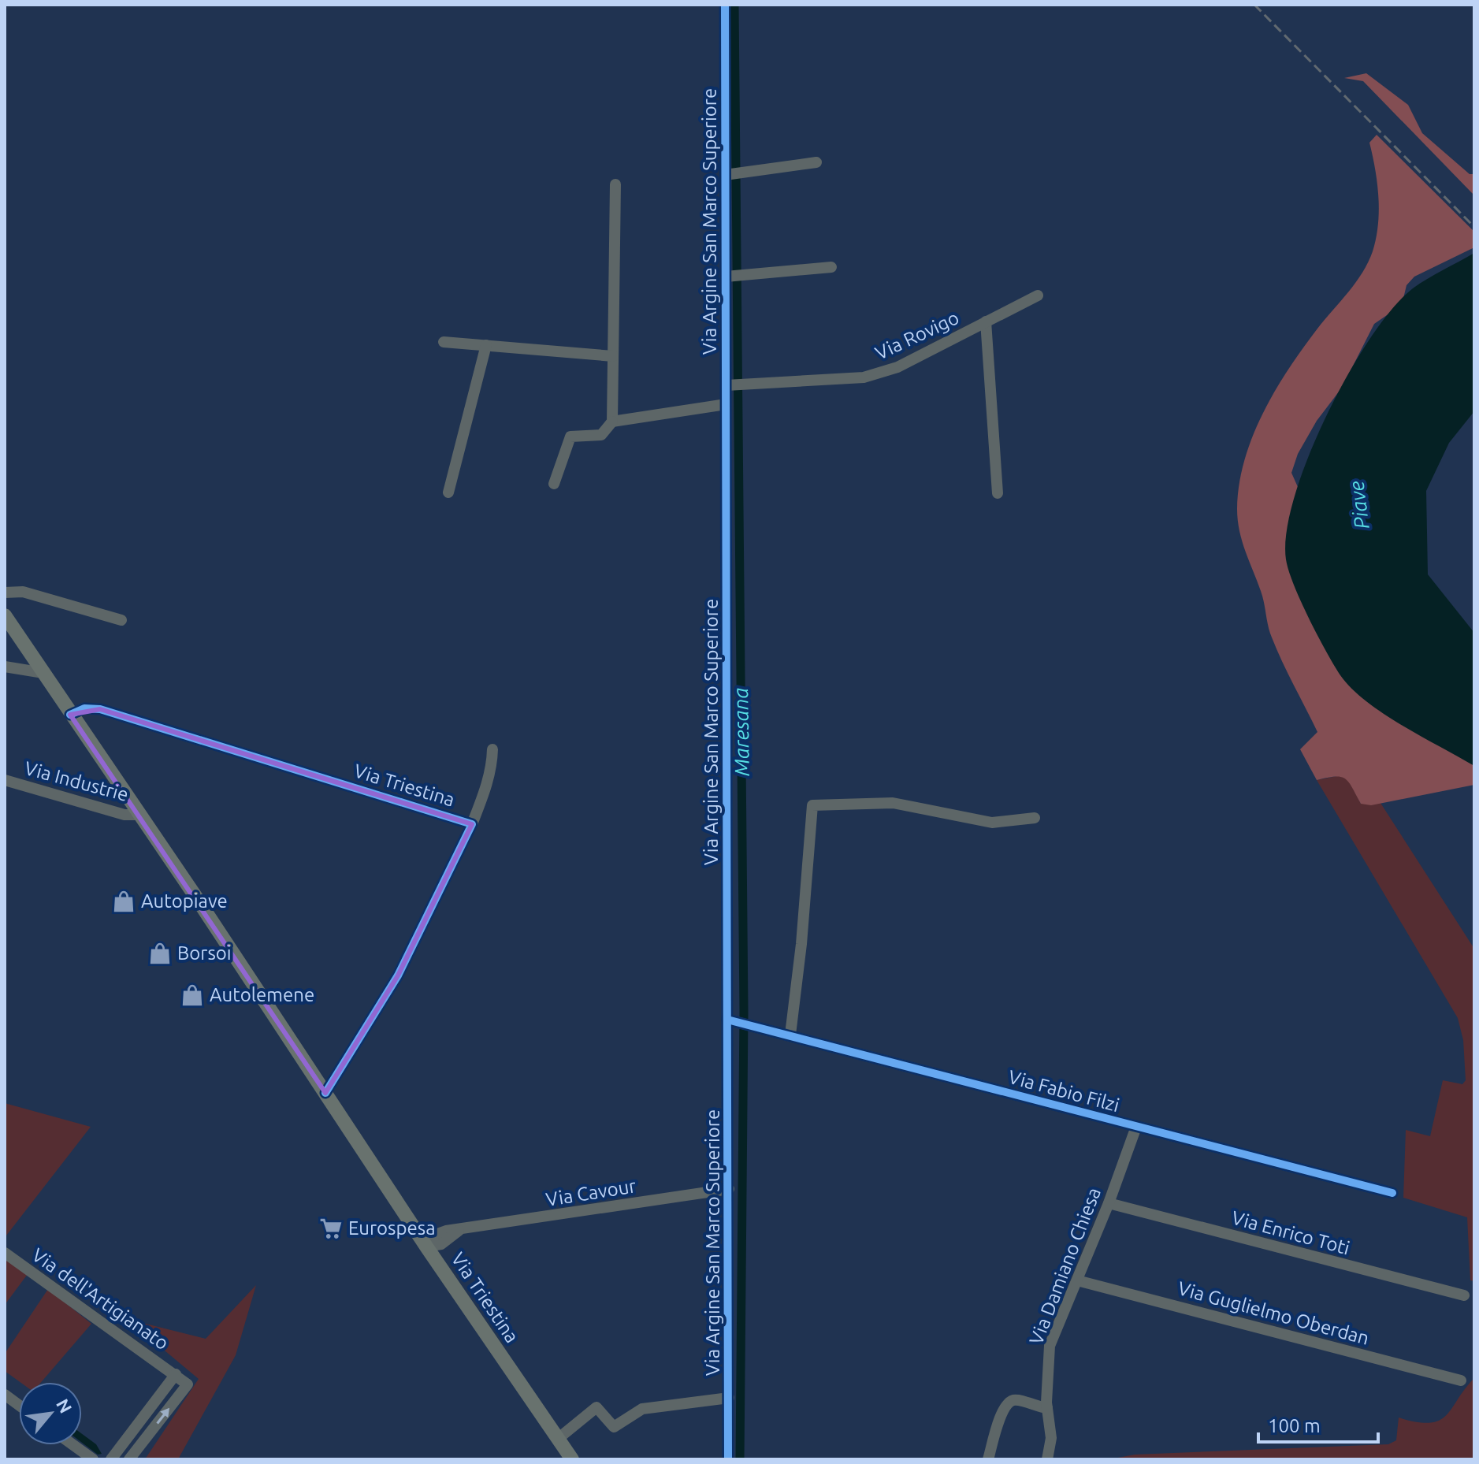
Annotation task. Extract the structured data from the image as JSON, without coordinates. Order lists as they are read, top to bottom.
{
  "streets": {
    "main road": ["Via Triestina"],
    "street": [
      "Via Argine San Marco Superiore",
      "Via Rovigo",
      "Via Industrie",
      "Via Fabio Filzi",
      "Via Cavour",
      "Via Enrico Toti",
      "Via Damiano Chiesa",
      "Via dell'Artigianato",
      "Via Guglielmo Oberdan"
    ]
  },
  "crossings": [
    ["Via Argine San Marco Superiore", "Via Rovigo"],
    ["Via Argine San Marco Superiore", "Via Fabio Filzi"],
    ["Via Argine San Marco Superiore", "Via Cavour"],
    ["Via Industrie", "Via Triestina"],
    ["Via Triestina", "Via Cavour"],
    ["Via Fabio Filzi", "Via Damiano Chiesa"],
    ["Via Enrico Toti", "Via Damiano Chiesa"],
    ["Via Damiano Chiesa", "Via Guglielmo Oberdan"]
  ],
  "water": ["Piave", "Maresana"],
  "places": {
    "shop": ["Autopiave", "Borsoi", "Autolemene"],
    "supermarket": ["Eurospesa"]
  },
  "scale_bar": "100 m",
  "north": "top right"
}
